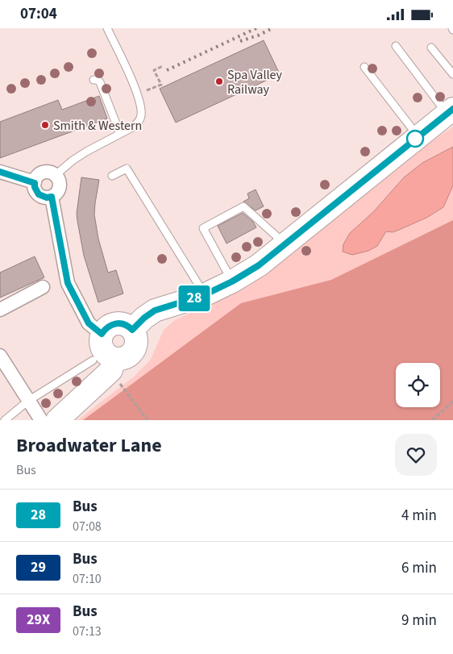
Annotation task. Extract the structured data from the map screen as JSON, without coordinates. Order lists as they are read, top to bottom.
{
  "places": ["Spa Valley Railway", "Smith & Western"],
  "lines": ["bus line 28"],
  "page": {
    "status": "07:04",
    "on_map": "28",
    "heading": ["Broadwater Lane", "Bus"],
    "list": [
      {
        "mark": "28",
        "name": "Bus",
        "note": "07:08",
        "value": "4 min"
      },
      {
        "mark": "29",
        "name": "Bus",
        "note": "07:10",
        "value": "6 min"
      },
      {
        "mark": "29X",
        "name": "Bus",
        "note": "07:13",
        "value": "9 min"
      }
    ]
  }
}
